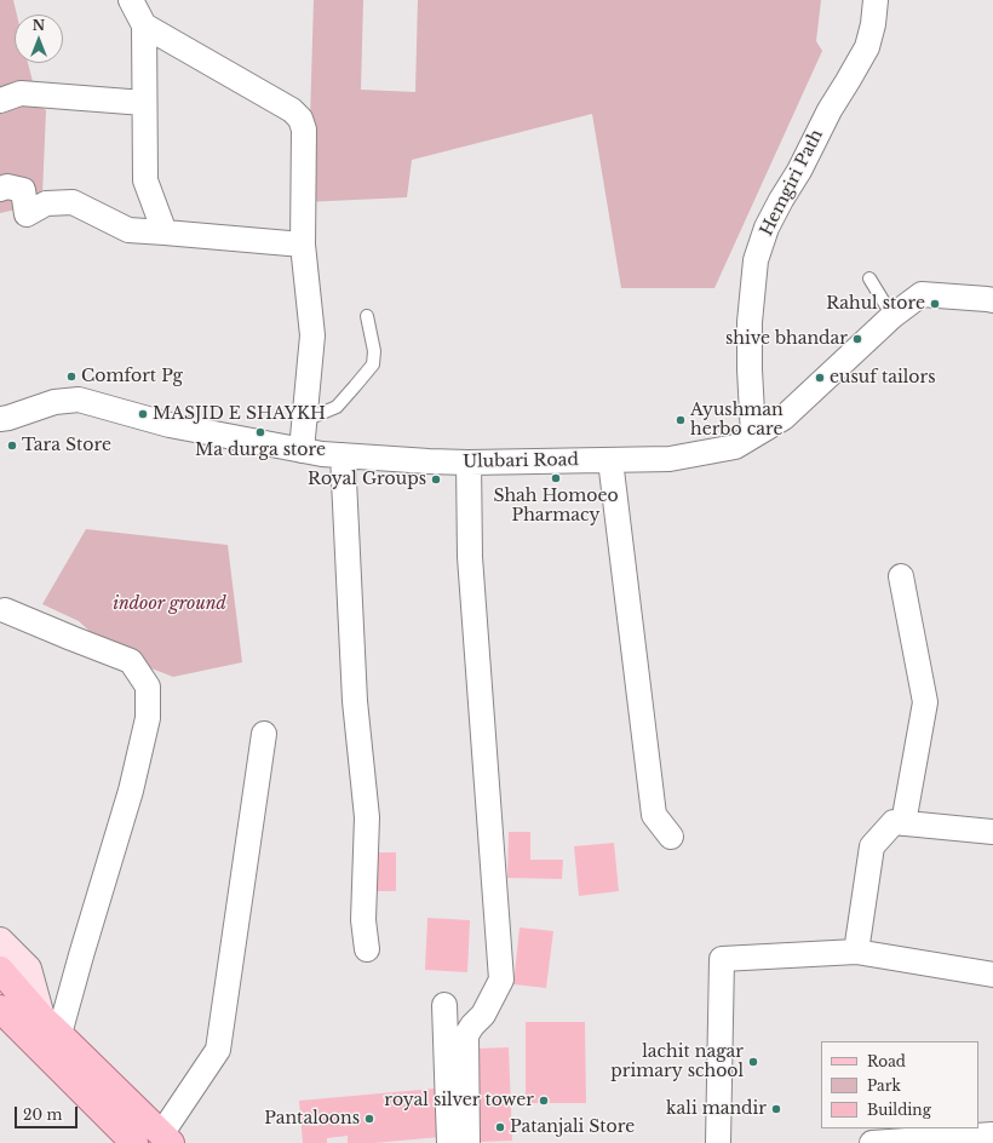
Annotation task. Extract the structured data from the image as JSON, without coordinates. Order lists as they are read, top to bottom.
{
  "streets": {
    "street": ["Hemgiri Path", "Ulubari Road"]
  },
  "crossings": [
    ["Hemgiri Path", "Ulubari Road"]
  ],
  "parks": ["indoor ground"],
  "places": [
    "Rahul store",
    "shive bhandar",
    "Comfort Pg",
    "eusuf tailors",
    "MASJID E SHAYKH",
    "Ayushman herbo care",
    "Ma durga store",
    "Tara Store",
    "Shah Homoeo Pharmacy",
    "Royal Groups",
    "lachit nagar primary school",
    "royal silver tower",
    "kali mandir",
    "Pantaloons",
    "Patanjali Store"
  ],
  "legend": ["Road", "Park", "Building"],
  "scale_bar": "20 m",
  "north": "top"
}
